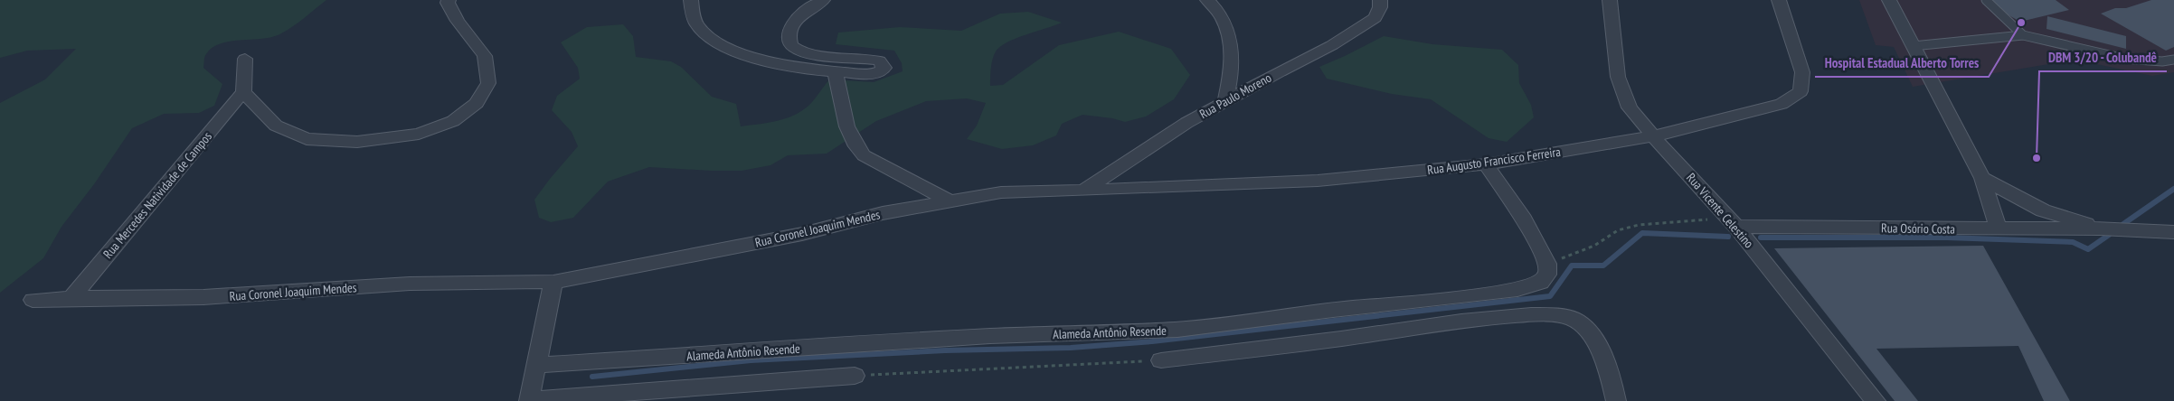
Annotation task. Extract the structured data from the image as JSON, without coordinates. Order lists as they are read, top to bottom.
{
  "streets": {
    "street": [
      "Rua Paulo Moreno",
      "Rua Augusto Francisco Ferreira",
      "Rua Mercedes Natividade de Campos",
      "Rua Vicente Celestino",
      "Rua Coronel Joaquim Mendes",
      "Rua Osório Costa",
      "Alameda Antônio Resende"
    ]
  },
  "crossings": [
    ["Rua Paulo Moreno", "Rua Augusto Francisco Ferreira"],
    ["Rua Paulo Moreno", "Rua Coronel Joaquim Mendes"],
    ["Rua Augusto Francisco Ferreira", "Rua Vicente Celestino"],
    ["Rua Augusto Francisco Ferreira", "Rua Coronel Joaquim Mendes"],
    ["Rua Mercedes Natividade de Campos", "Rua Coronel Joaquim Mendes"],
    ["Rua Vicente Celestino", "Rua Osório Costa"]
  ],
  "places": ["Hospital Estadual Alberto Torres", "DBM 3/20 - Colubandê"]
}
